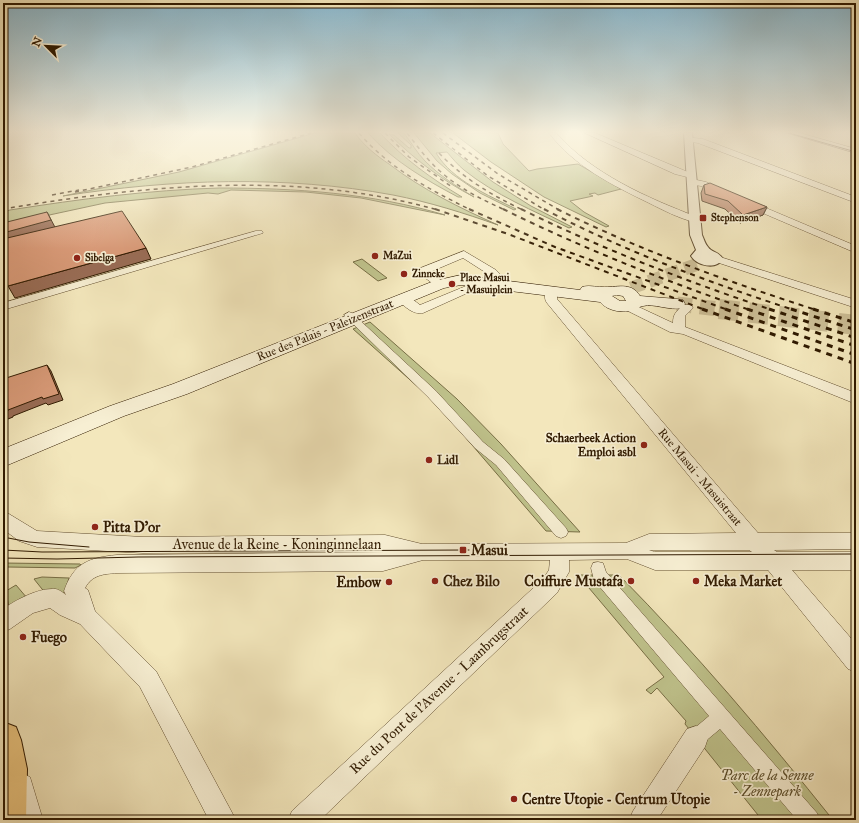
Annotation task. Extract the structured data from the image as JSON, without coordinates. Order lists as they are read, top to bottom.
{
  "streets": {
    "main road": ["Rue des Palais - Paleizenstraat"],
    "street": ["Rue Masui - Masuistraat", "Avenue de la Reine - Koninginnelaan", "Rue du Pont de l'Avenue - Laanbrugstraat"]
  },
  "crossings": [
    ["Rue des Palais - Paleizenstraat", "Rue Masui - Masuistraat"],
    ["Rue Masui - Masuistraat", "Avenue de la Reine - Koninginnelaan"],
    ["Avenue de la Reine - Koninginnelaan", "Rue du Pont de l'Avenue - Laanbrugstraat"]
  ],
  "parks": ["Parc de la Senne - Zennepark"],
  "places": {
    "transit": ["Stephenson", "Masui"],
    "other": [
      "MaZui",
      "Sibelga",
      "Zinneke",
      "Place Masui - Masuiplein",
      "Schaerbeek Action Emploi asbl",
      "Lidl",
      "Pitta D’or",
      "Chez Bilo",
      "Coiffure Mustafa",
      "Meka Market",
      "Embow",
      "Fuego",
      "Centre Utopie - Centrum Utopie"
    ]
  },
  "north": "top left"
}
